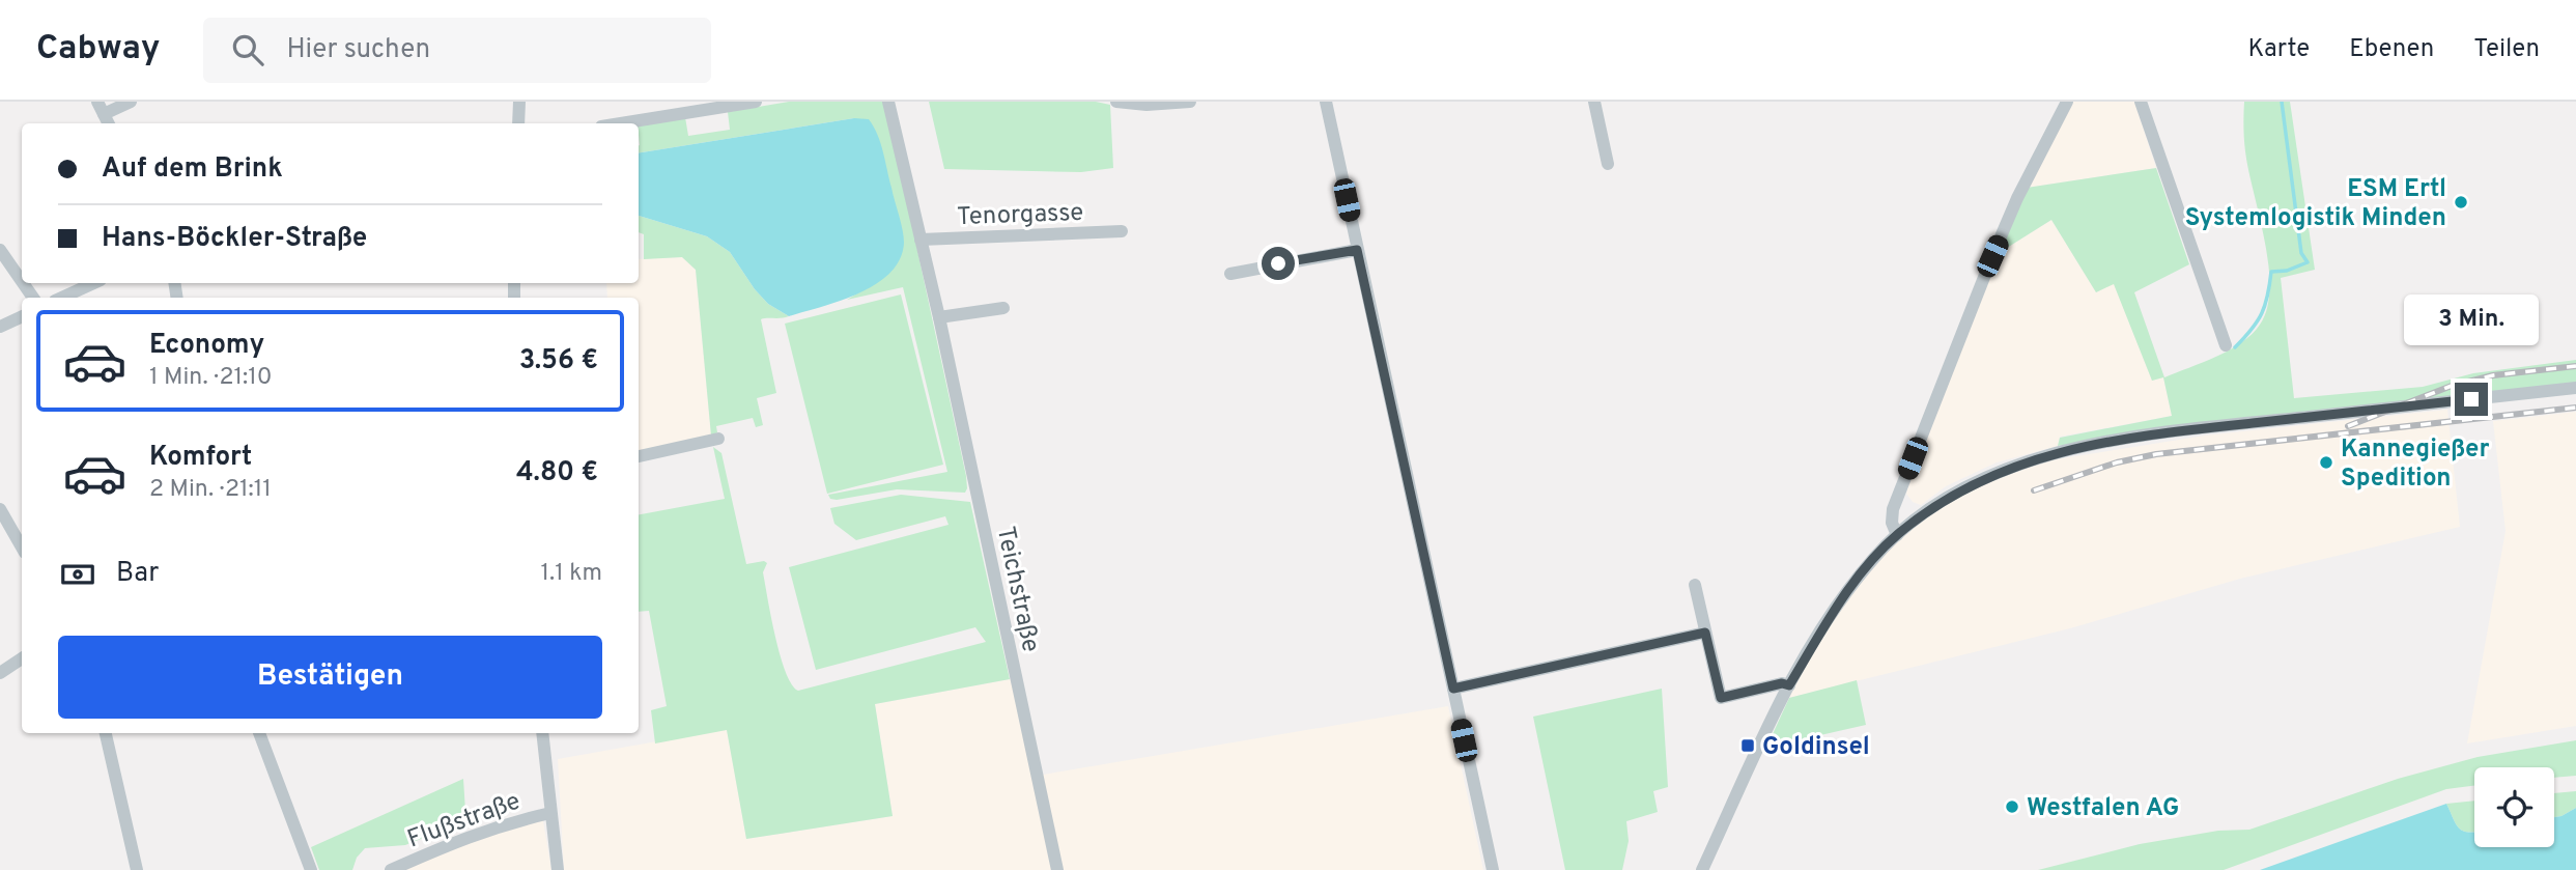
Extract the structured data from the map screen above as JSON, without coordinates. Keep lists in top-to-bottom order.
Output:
{
  "streets": {
    "street": ["Tenorgasse", "Teichstraße", "Flußstraße"]
  },
  "crossings": [
    ["Tenorgasse", "Teichstraße"]
  ],
  "places": {
    "other": ["ESM Ertl Systemlogistik Minden", "Kannegießer Spedition", "Westfalen AG"],
    "transit": ["Goldinsel"]
  },
  "page": {
    "header": "Cabway",
    "search": "Hier suchen",
    "nav": ["Karte", "Ebenen", "Teilen"],
    "banner": ["Auf dem Brink", "Hans-Böckler-Straße"],
    "bubble": "3 Min.",
    "list": [
      {
        "name": "Economy",
        "note": "1 Min. · 21:10",
        "value": "3.56 €"
      },
      {
        "name": "Komfort",
        "note": "2 Min. · 21:11",
        "value": "4.80 €"
      }
    ],
    "pay": ["Bar", "1.1 km"],
    "buttons": "Bestätigen"
  }
}
